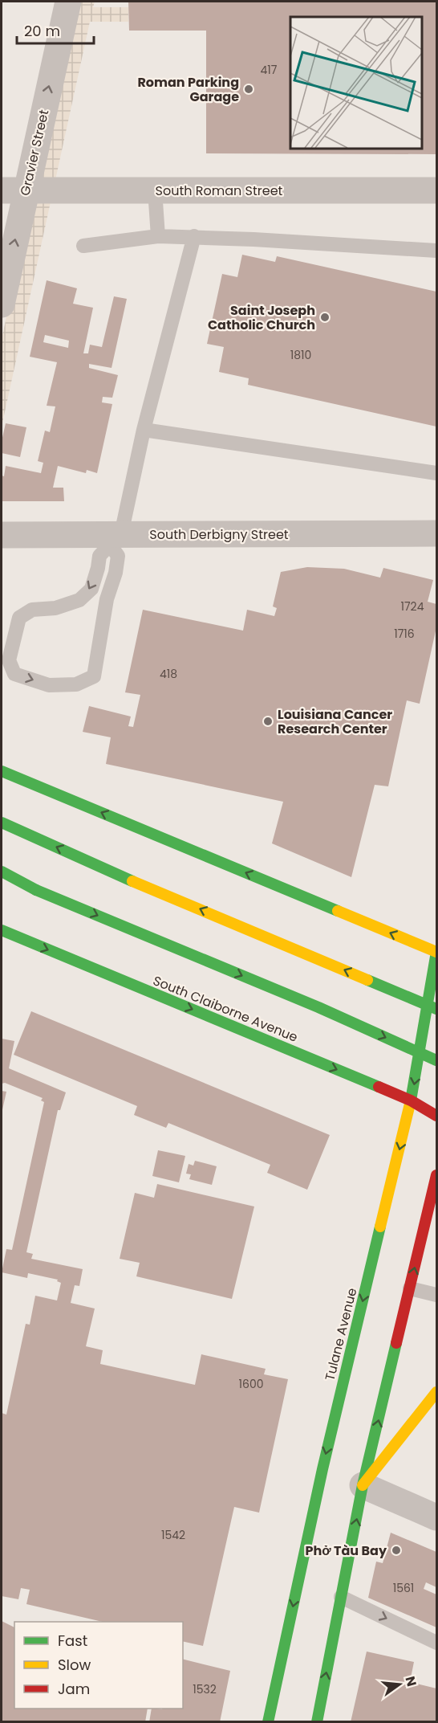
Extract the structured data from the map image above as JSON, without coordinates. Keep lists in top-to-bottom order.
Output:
{
  "streets": {
    "main road": ["South Claiborne Avenue", "Tulane Avenue"],
    "street": ["Gravier Street", "South Roman Street", "South Derbigny Street"]
  },
  "crossings": [
    ["Gravier Street", "South Roman Street"],
    ["South Claiborne Avenue", "Tulane Avenue"]
  ],
  "one_way": ["Gravier Street"],
  "places": [
    "Roman Parking Garage",
    "Saint Joseph Catholic Church",
    "Louisiana Cancer Research Center",
    "Phở Tàu Bay"
  ],
  "house_numbers": [
    "417",
    "1810",
    "1724",
    "1716",
    "418",
    "1600",
    "1542",
    "1561",
    "1532"
  ],
  "legend": ["Fast", "Slow", "Jam"],
  "scale_bar": "20 m",
  "north": "right"
}
